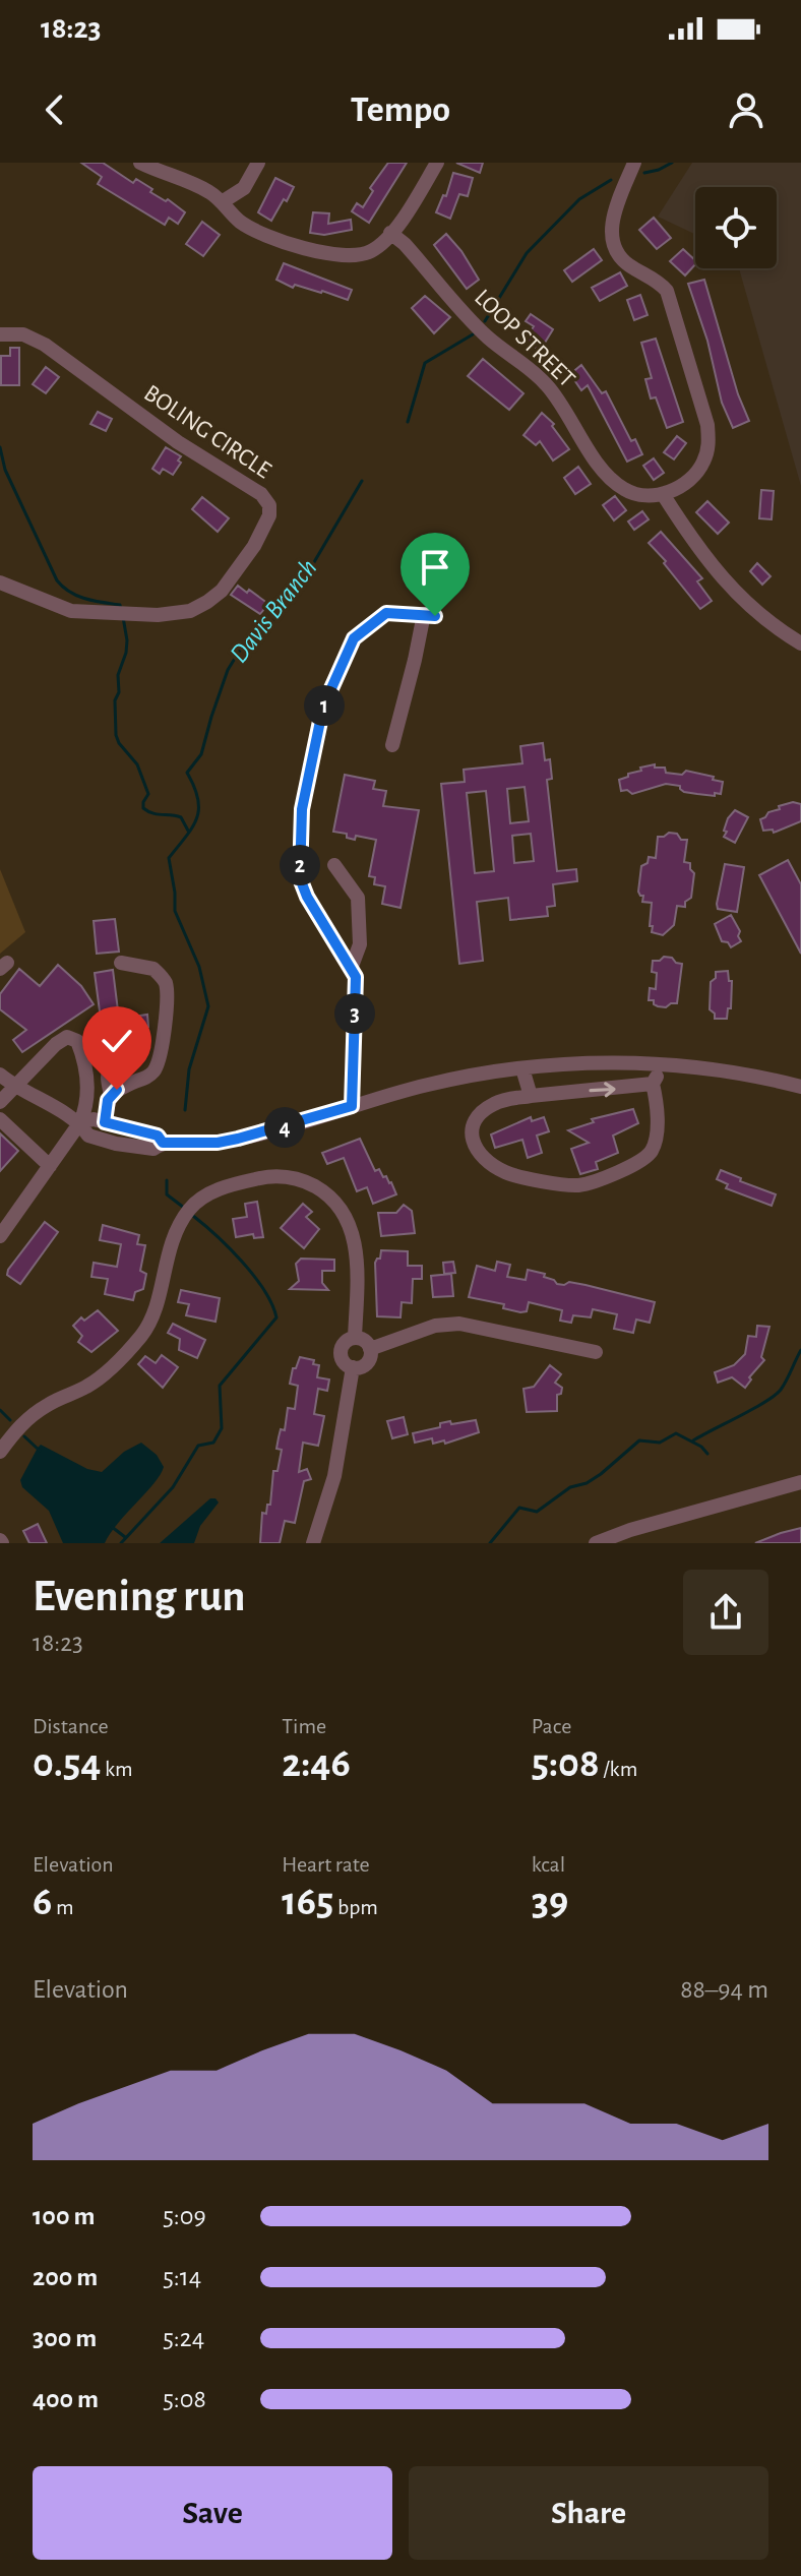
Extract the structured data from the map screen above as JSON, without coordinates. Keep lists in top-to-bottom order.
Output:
{
  "streets": {
    "street": ["LOOP STREET", "BOLING CIRCLE"]
  },
  "water": ["Davis Branch"],
  "page": {
    "status": "18:23",
    "header": "Tempo",
    "pins": [
      "1",
      "2",
      "3",
      "4"
    ],
    "heading": ["Evening run", "18:23"],
    "stats": [
      ["Distance", "0.54 km"],
      ["Time", "2:46"],
      ["Pace", "5:08 /km"],
      ["Elevation", "6 m"],
      ["Heart rate", "165 bpm"],
      ["kcal", "39"]
    ],
    "chart": ["Elevation", "88–94 m"],
    "list": [
      {
        "name": "100 m",
        "note": "5:09"
      },
      {
        "name": "200 m",
        "note": "5:14"
      },
      {
        "name": "300 m",
        "note": "5:24"
      },
      {
        "name": "400 m",
        "note": "5:08"
      }
    ],
    "buttons": ["Save", "Share"]
  }
}
